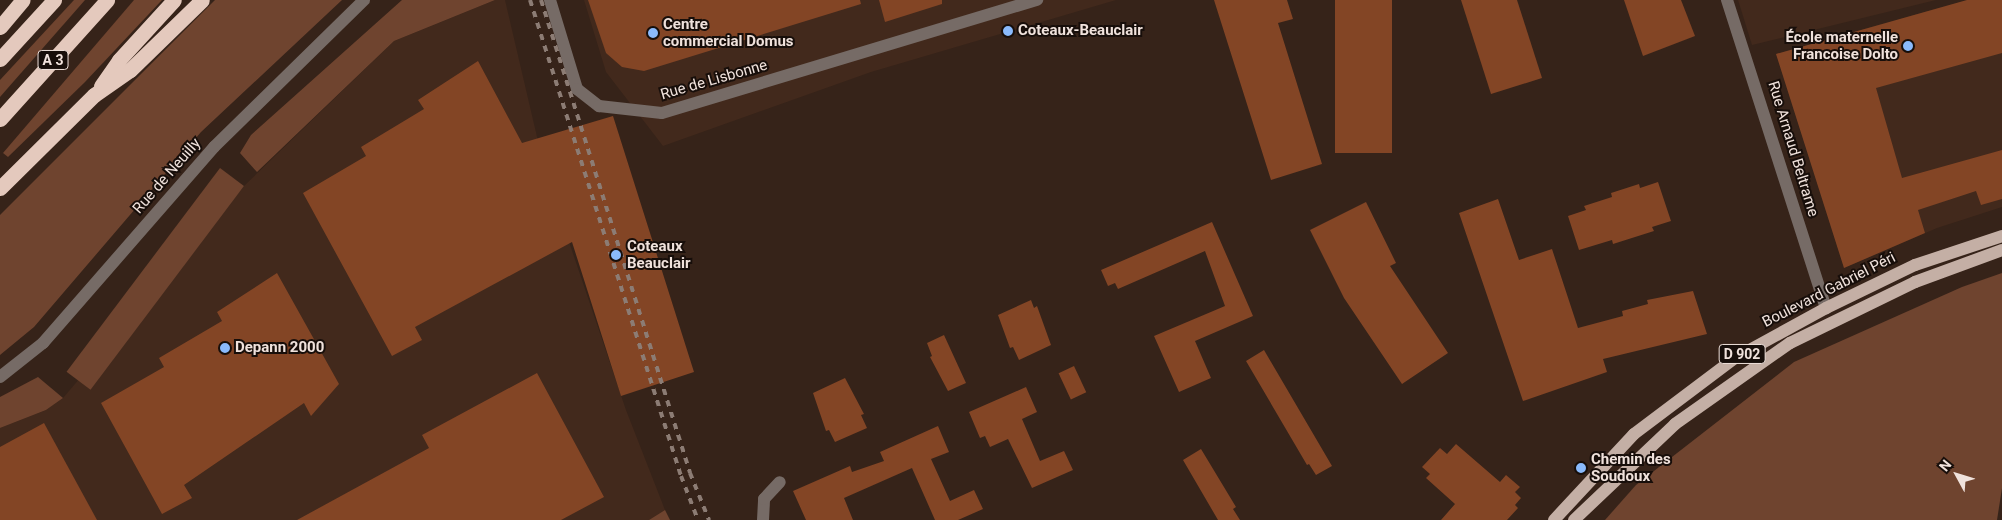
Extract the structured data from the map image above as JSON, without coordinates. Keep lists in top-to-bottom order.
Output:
{
  "streets": {
    "highway": ["A 3"],
    "main road": ["Boulevard Gabriel Péri", "D 902"],
    "street": ["Rue de Lisbonne", "Rue Arnaud Beltrame", "Rue de Neuilly"]
  },
  "crossings": [
    ["Rue Arnaud Beltrame", "Boulevard Gabriel Péri"]
  ],
  "places": [
    "Coteaux-Beauclair",
    "Centre commercial Domus",
    "École maternelle Francoise Dolto",
    "Coteaux Beauclair",
    "Depann 2000",
    "Chemin des Soudoux"
  ],
  "north": "top left"
}
